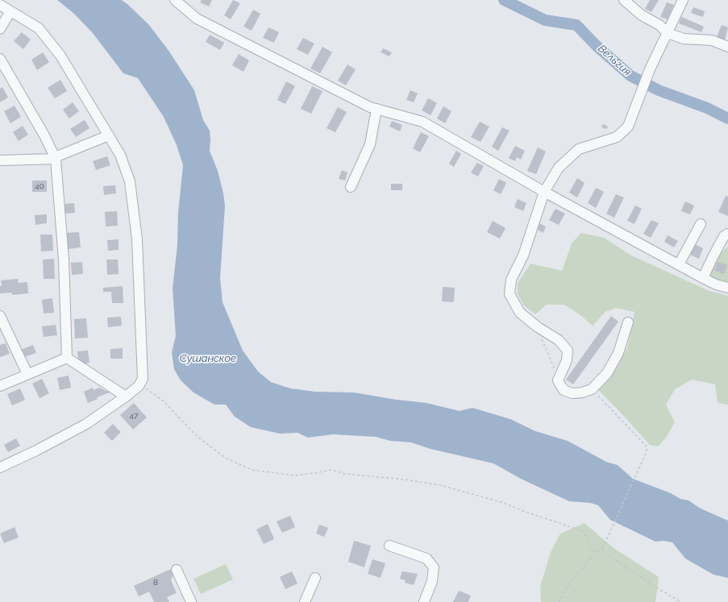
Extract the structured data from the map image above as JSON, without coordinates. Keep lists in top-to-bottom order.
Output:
{
  "water": ["Вельгия", "Сушанское"],
  "house_numbers": ["40", "47", "8"]
}
